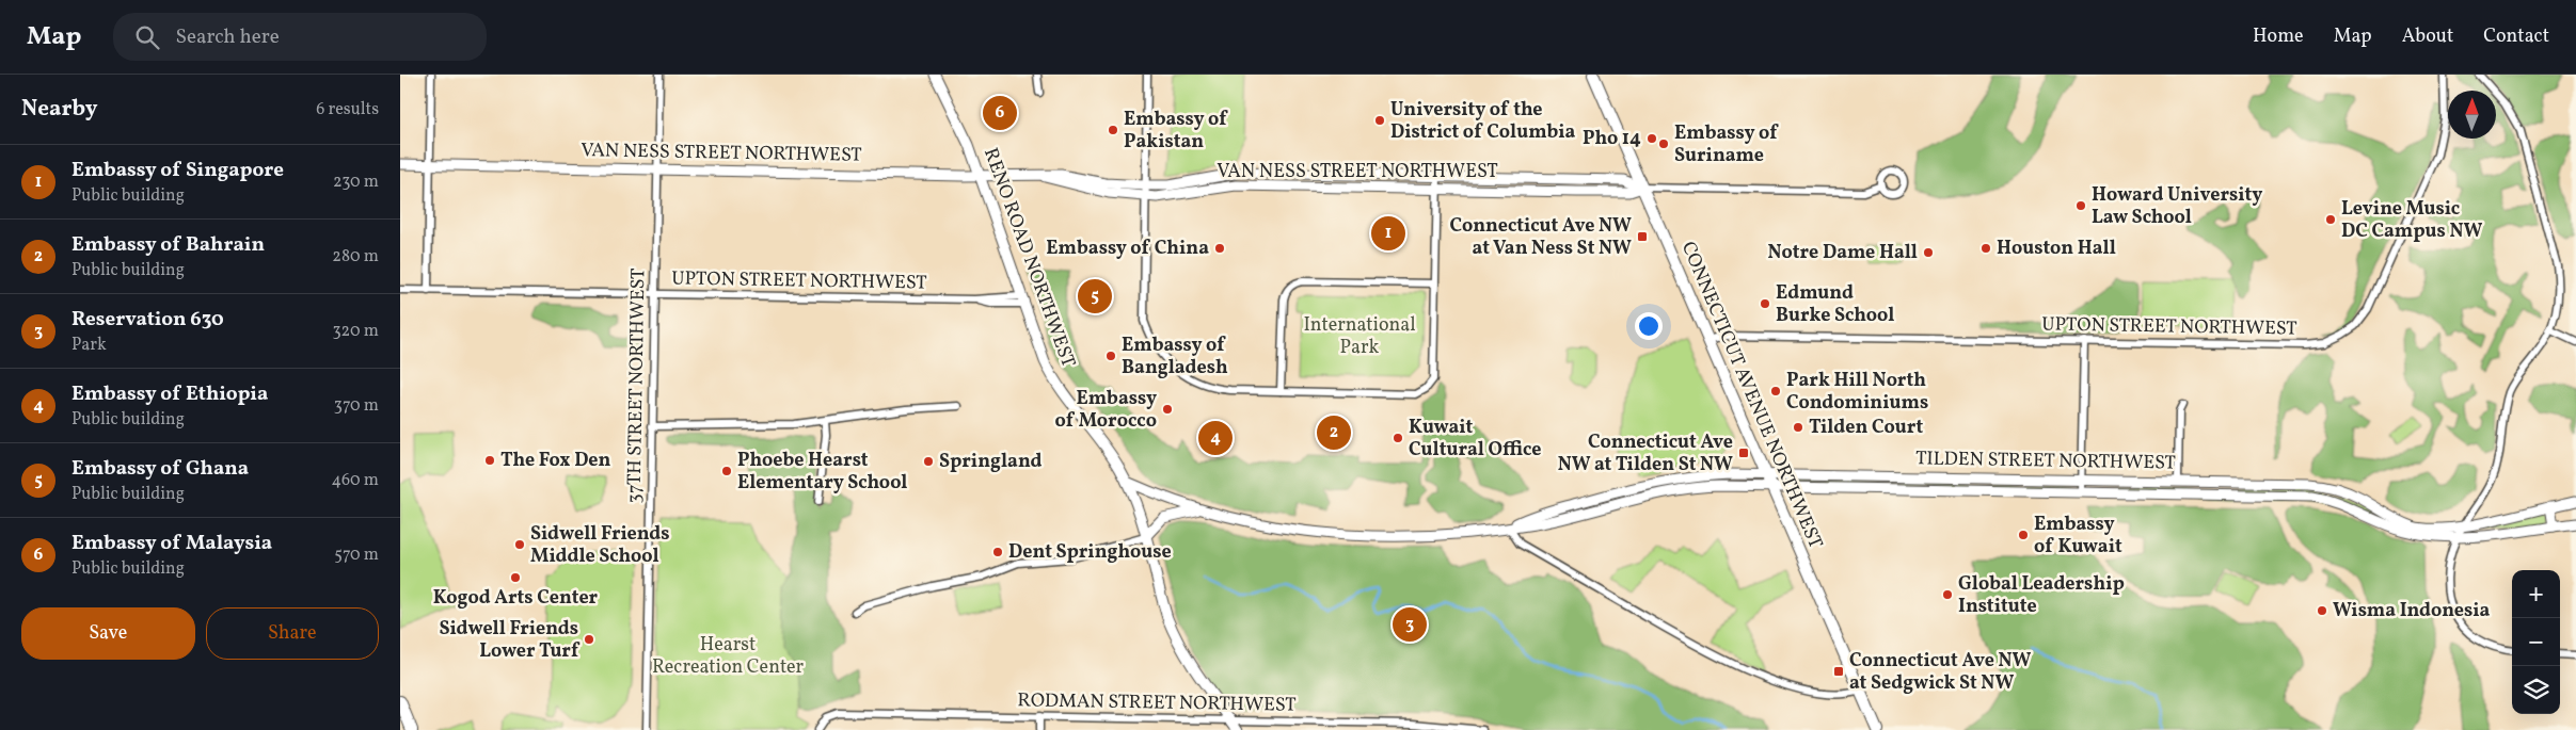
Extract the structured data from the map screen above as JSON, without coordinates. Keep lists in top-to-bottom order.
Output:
{
  "streets": {
    "main road": [
      "VAN NESS STREET NORTHWEST",
      "RENO ROAD NORTHWEST",
      "CONNECTICUT AVENUE NORTHWEST",
      "TILDEN STREET NORTHWEST"
    ],
    "street": ["UPTON STREET NORTHWEST", "37TH STREET NORTHWEST", "RODMAN STREET NORTHWEST"]
  },
  "crossings": [
    ["VAN NESS STREET NORTHWEST", "RENO ROAD NORTHWEST"],
    ["VAN NESS STREET NORTHWEST", "37TH STREET NORTHWEST"],
    ["VAN NESS STREET NORTHWEST", "CONNECTICUT AVENUE NORTHWEST"],
    ["RENO ROAD NORTHWEST", "UPTON STREET NORTHWEST"],
    ["RENO ROAD NORTHWEST", "TILDEN STREET NORTHWEST"],
    ["RENO ROAD NORTHWEST", "RODMAN STREET NORTHWEST"],
    ["UPTON STREET NORTHWEST", "37TH STREET NORTHWEST"],
    ["UPTON STREET NORTHWEST", "CONNECTICUT AVENUE NORTHWEST"],
    ["CONNECTICUT AVENUE NORTHWEST", "TILDEN STREET NORTHWEST"]
  ],
  "parks": ["International Park", "Hearst Recreation Center"],
  "places": {
    "other": [
      "University of the District of Columbia",
      "Embassy of Pakistan",
      "Pho 14",
      "Embassy of Suriname",
      "Howard University Law School",
      "Levine Music DC Campus NW",
      "Embassy of China",
      "Houston Hall",
      "Notre Dame Hall",
      "Edmund Burke School",
      "Embassy of Bangladesh",
      "Park Hill North Condominiums",
      "Embassy of Morocco",
      "Tilden Court",
      "Kuwait Cultural Office",
      "The Fox Den",
      "Springland",
      "Phoebe Hearst Elementary School",
      "Embassy of Kuwait",
      "Sidwell Friends Middle School",
      "Dent Springhouse",
      "Kogod Arts Center",
      "Global Leadership Institute",
      "Wisma Indonesia",
      "Sidwell Friends Lower Turf"
    ],
    "transit": ["Connecticut Ave NW at Van Ness St NW", "Connecticut Ave NW at Tilden St NW", "Connecticut Ave NW at Sedgwick St NW"]
  },
  "north": "top",
  "page": {
    "header": "Map",
    "search": "Search here",
    "nav": [
      "Home",
      "Map",
      "About",
      "Contact"
    ],
    "heading": ["Nearby", "6 results"],
    "pins": [
      "6",
      "1",
      "5",
      "2",
      "4",
      "3"
    ],
    "list": [
      {
        "mark": "1",
        "name": "Embassy of Singapore",
        "note": "Public building",
        "value": "230 m"
      },
      {
        "mark": "2",
        "name": "Embassy of Bahrain",
        "note": "Public building",
        "value": "280 m"
      },
      {
        "mark": "3",
        "name": "Reservation 630",
        "note": "Park",
        "value": "320 m"
      },
      {
        "mark": "4",
        "name": "Embassy of Ethiopia",
        "note": "Public building",
        "value": "370 m"
      },
      {
        "mark": "5",
        "name": "Embassy of Ghana",
        "note": "Public building",
        "value": "460 m"
      },
      {
        "mark": "6",
        "name": "Embassy of Malaysia",
        "note": "Public building",
        "value": "570 m"
      }
    ],
    "map_buttons": ["+", "−"],
    "buttons": ["Save", "Share"]
  }
}
